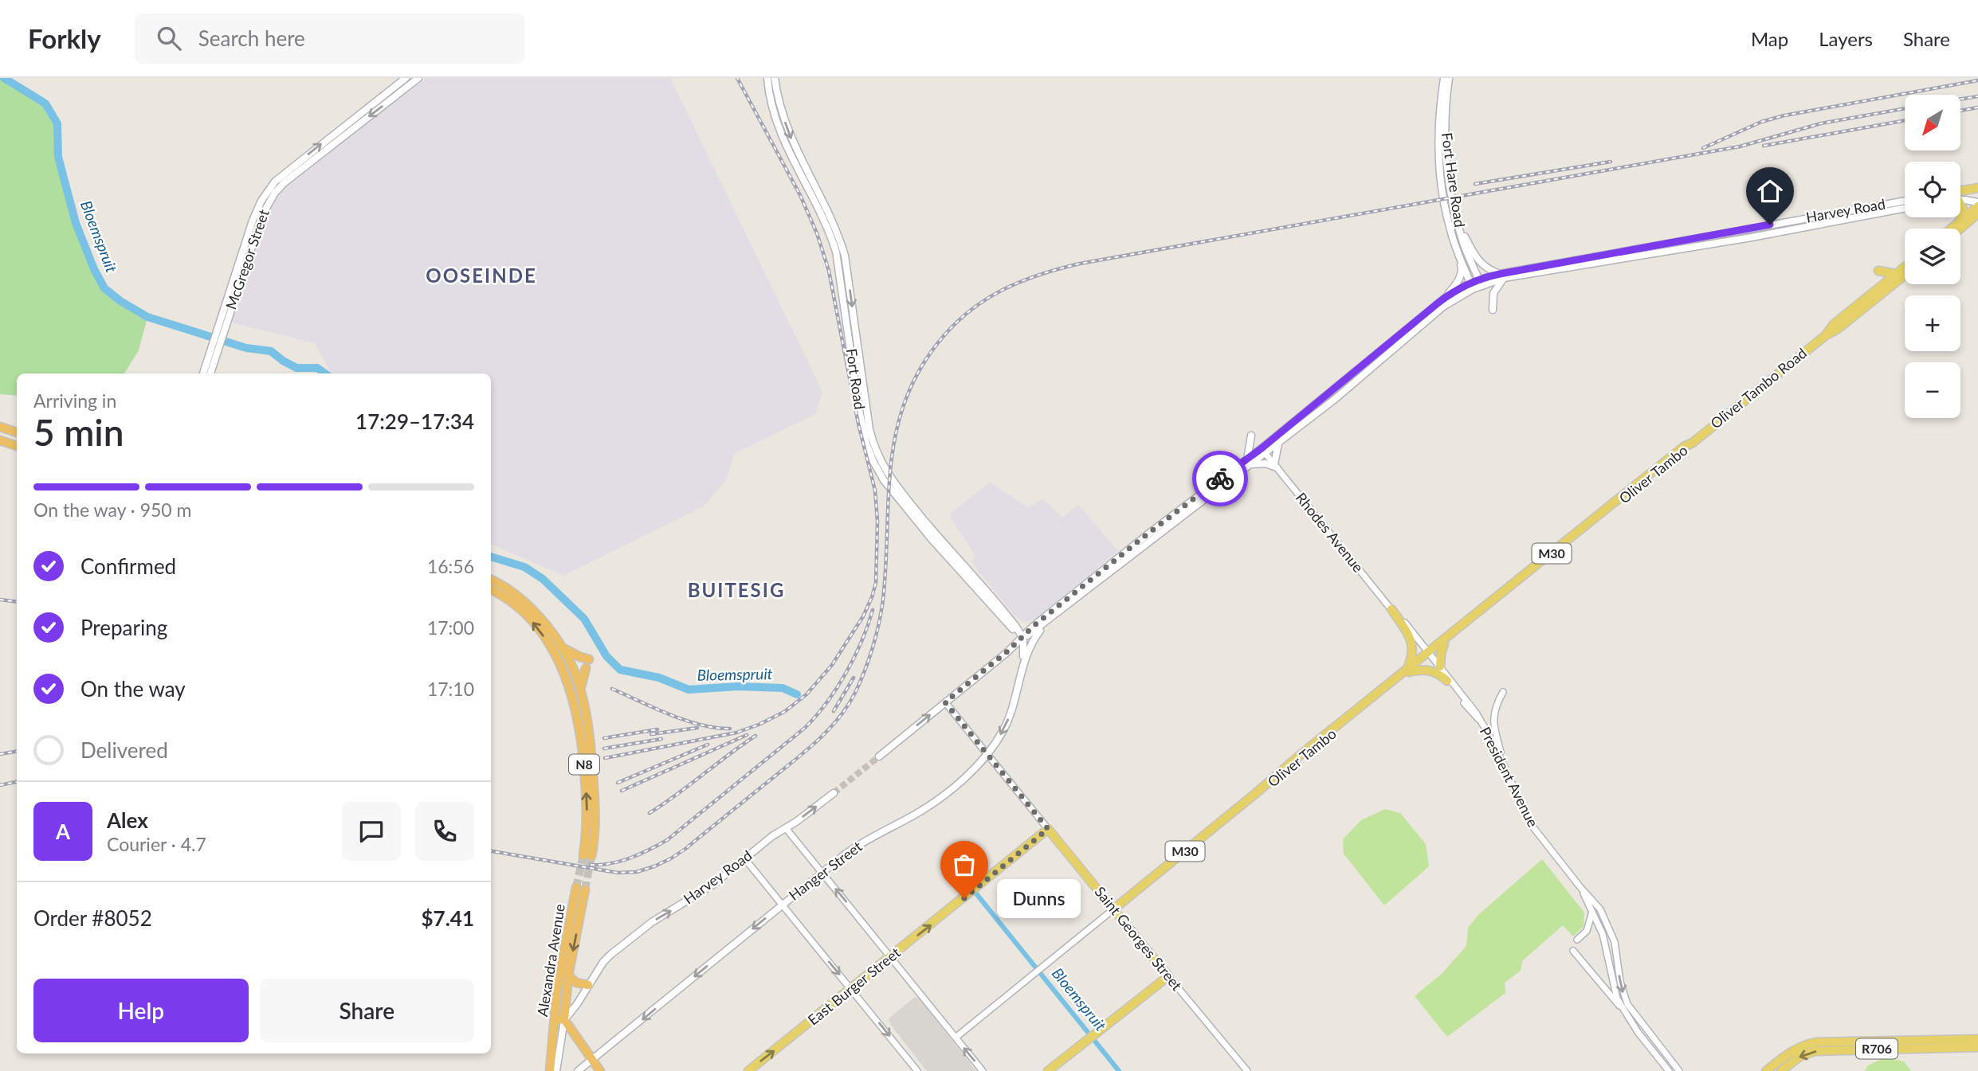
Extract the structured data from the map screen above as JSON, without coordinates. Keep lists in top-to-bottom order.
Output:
{
  "streets": {
    "highway": ["N8", "Alexandra Avenue"],
    "main road": [
      "Fort Hare Road",
      "Harvey Road",
      "McGregor Street",
      "Fort Road",
      "Oliver Tambo Road",
      "Oliver Tambo",
      "M30",
      "Hanger Street",
      "Saint Georges Street",
      "East Burger Street",
      "R706"
    ],
    "street": ["Rhodes Avenue", "President Avenue"]
  },
  "crossings": [
    ["Fort Hare Road", "Harvey Road"],
    ["Harvey Road", "Fort Road"],
    ["Harvey Road", "Rhodes Avenue"],
    ["Harvey Road", "Hanger Street"],
    ["Harvey Road", "Saint Georges Street"],
    ["Harvey Road", "Alexandra Avenue"],
    ["Oliver Tambo Road", "Oliver Tambo"],
    ["Oliver Tambo", "Rhodes Avenue"],
    ["Oliver Tambo", "President Avenue"],
    ["Oliver Tambo", "Saint Georges Street"],
    ["Rhodes Avenue", "President Avenue"],
    ["Hanger Street", "Saint Georges Street"],
    ["Saint Georges Street", "East Burger Street"]
  ],
  "one_way": ["Hanger Street", "East Burger Street"],
  "districts": ["OOSEINDE", "BUITESIG"],
  "water": ["Bloemspruit"],
  "places": ["Dunns"],
  "north": "bottom left",
  "page": {
    "header": "Forkly",
    "search": "Search here",
    "nav": ["Map", "Layers", "Share"],
    "map_buttons": ["+", "−"],
    "heading": ["5 min", "Arriving in", "17:29–17:34"],
    "panel": [
      "Alex",
      "Courier · 4.7",
      "Order #8052",
      "$7.41"
    ],
    "bar": "On the way · 950 m",
    "list": [
      ["Confirmed", "16:56"],
      ["Preparing", "17:00"],
      ["On the way", "17:10"],
      "Delivered"
    ],
    "round": "A",
    "bubble": "Dunns",
    "buttons": ["Help", "Share"]
  }
}
